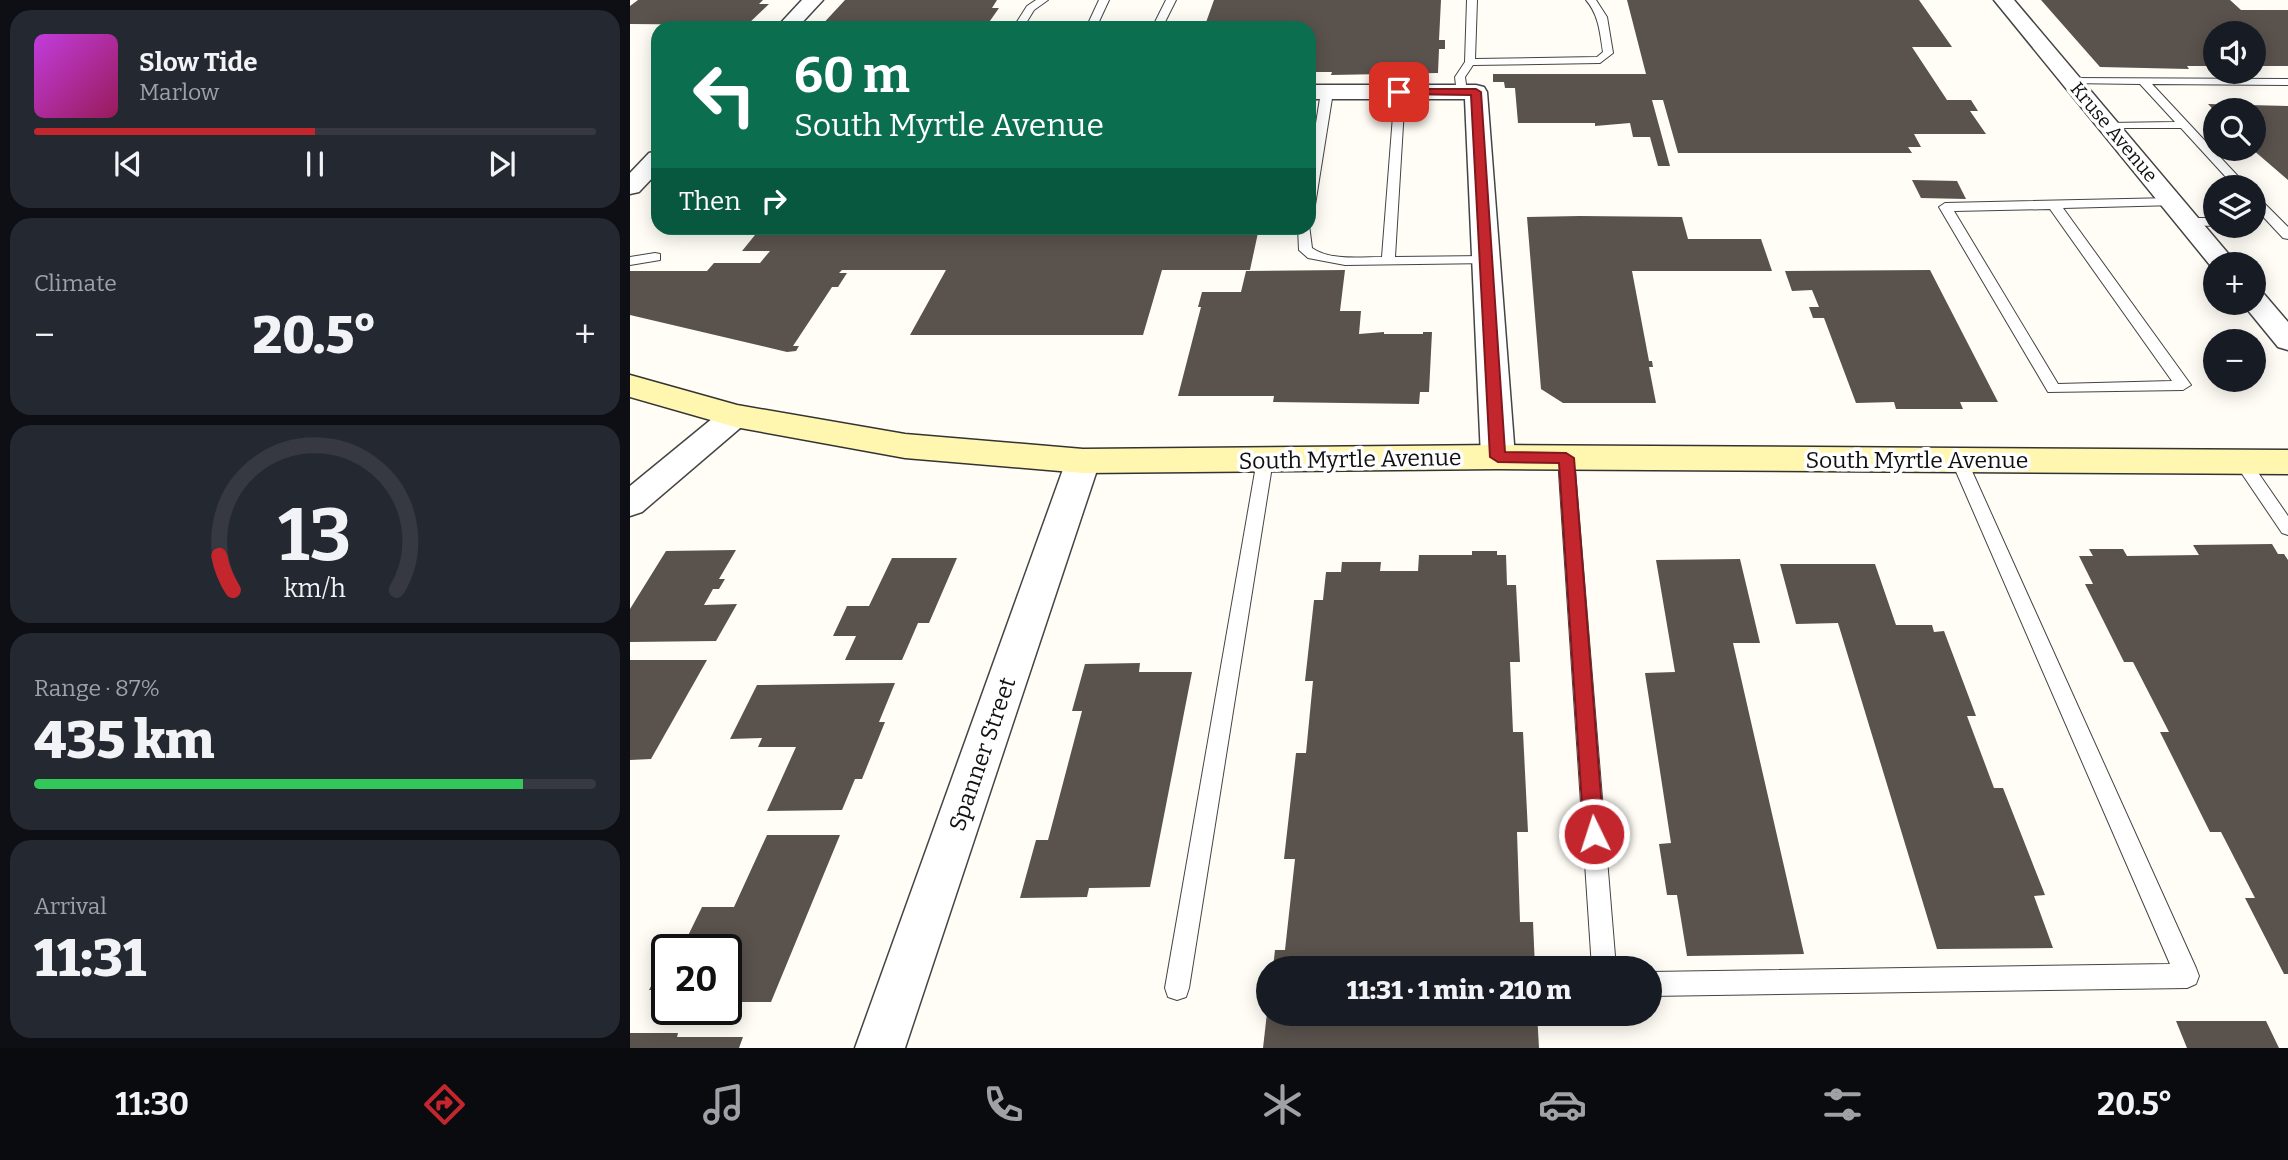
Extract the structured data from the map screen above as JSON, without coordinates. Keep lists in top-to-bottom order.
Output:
{
  "streets": {
    "main road": ["South Myrtle Avenue"],
    "street": ["Kruse Avenue", "Spanner Street"]
  },
  "crossings": [
    ["South Myrtle Avenue", "Spanner Street"]
  ],
  "page": {
    "map_buttons": ["+", "−"],
    "turn": ["60 m", "South Myrtle Avenue"],
    "song": ["Slow Tide", "Marlow"],
    "then": "Then",
    "tile": [
      "Climate",
      ["Range · 87%", "435 km"],
      ["Arrival", "11:31"]
    ],
    "heat": ["−", "20.5°", "+"],
    "limit": "20",
    "trip": "11:31 · 1 min · 210 m",
    "tabs": ["11:30", "20.5°"],
    "gauge": ["13", "km/h"]
  }
}
